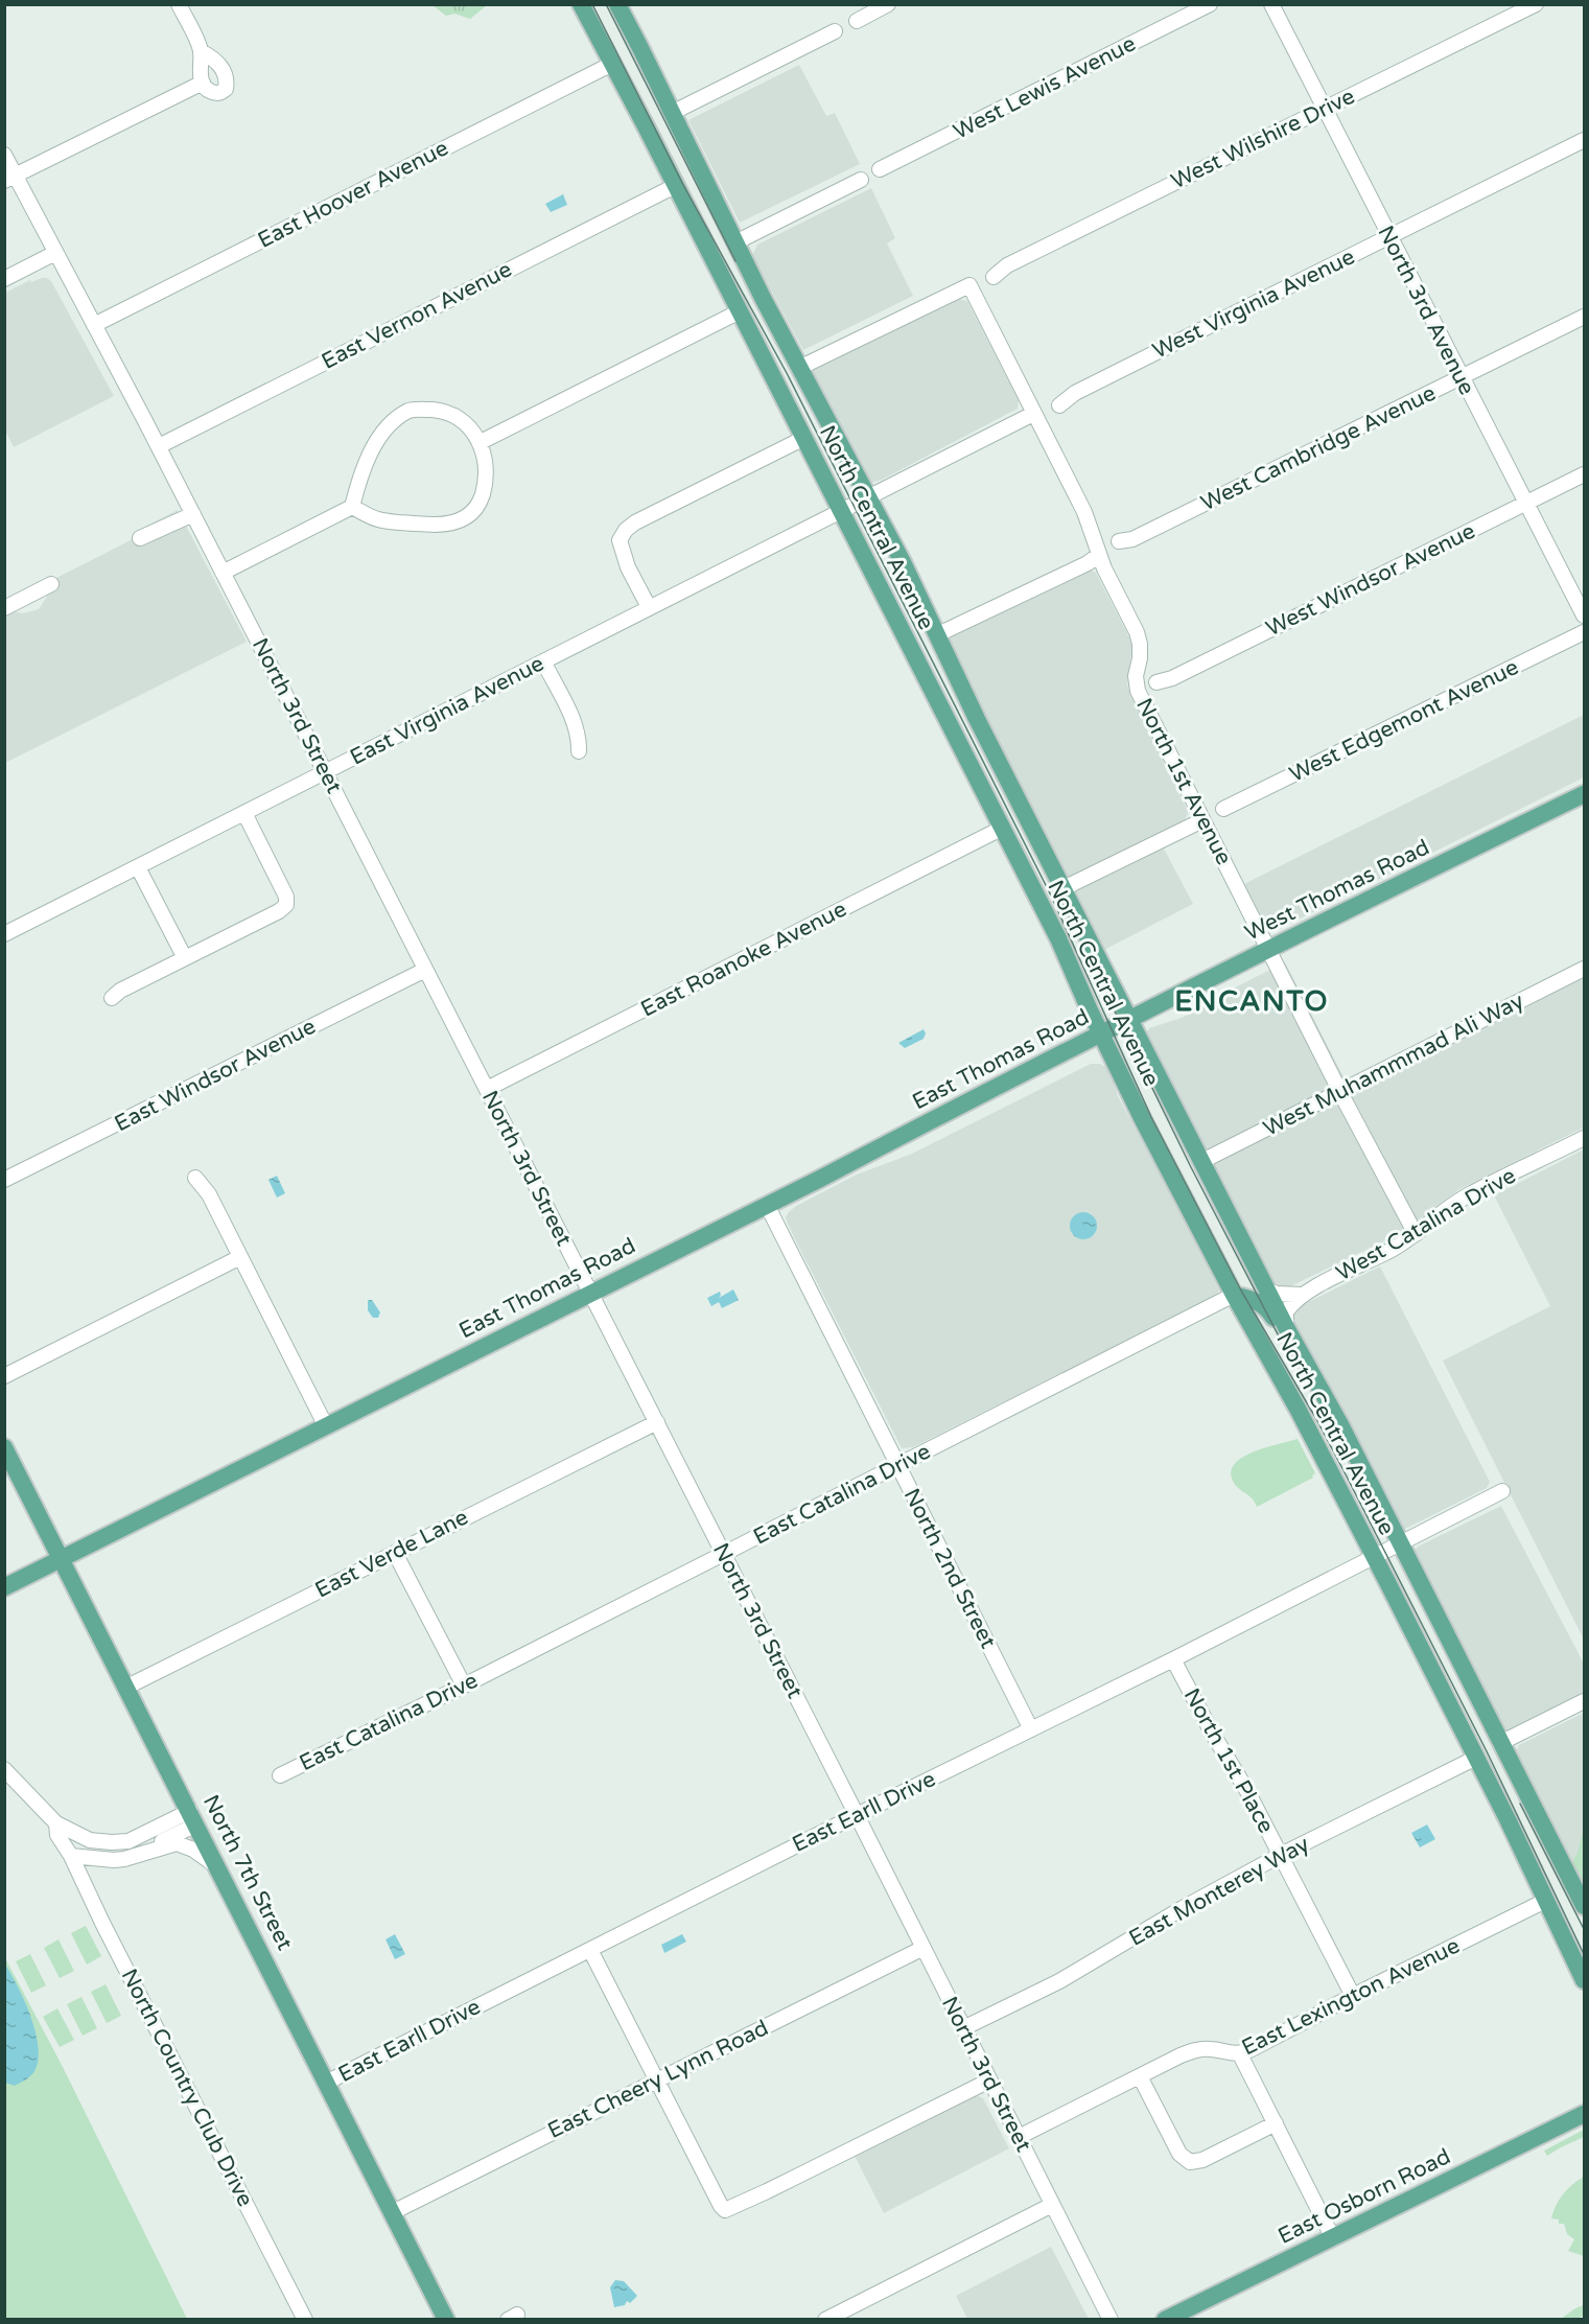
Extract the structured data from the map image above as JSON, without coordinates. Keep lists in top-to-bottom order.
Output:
{
  "streets": {
    "main road": [
      "North Central Avenue",
      "West Thomas Road",
      "East Thomas Road",
      "North 7th Street",
      "East Osborn Road"
    ],
    "street": [
      "West Lewis Avenue",
      "West Wilshire Drive",
      "East Hoover Avenue",
      "West Virginia Avenue",
      "North 3rd Avenue",
      "East Vernon Avenue",
      "West Cambridge Avenue",
      "West Windsor Avenue",
      "East Virginia Avenue",
      "North 3rd Street",
      "West Edgemont Avenue",
      "North 1st Avenue",
      "East Roanoke Avenue",
      "West Muhammmad Ali Way",
      "East Windsor Avenue",
      "West Catalina Drive",
      "East Catalina Drive",
      "East Verde Lane",
      "North 2nd Street",
      "North 1st Place",
      "East Earll Drive",
      "East Monterey Way",
      "East Lexington Avenue",
      "East Cheery Lynn Road",
      "North Country Club Drive"
    ]
  },
  "crossings": [
    ["West Wilshire Drive", "North 3rd Avenue"],
    ["East Hoover Avenue", "North Central Avenue"],
    ["East Hoover Avenue", "North 3rd Street"],
    ["West Virginia Avenue", "North 3rd Avenue"],
    ["North 3rd Avenue", "West Cambridge Avenue"],
    ["North 3rd Avenue", "West Windsor Avenue"],
    ["East Vernon Avenue", "North Central Avenue"],
    ["East Vernon Avenue", "North 3rd Street"],
    ["North Central Avenue", "East Virginia Avenue"],
    ["North Central Avenue", "North 1st Avenue"],
    ["North Central Avenue", "West Thomas Road"],
    ["North Central Avenue", "East Roanoke Avenue"],
    ["North Central Avenue", "East Thomas Road"],
    ["North Central Avenue", "West Muhammmad Ali Way"],
    ["North Central Avenue", "East Catalina Drive"],
    ["North Central Avenue", "East Earll Drive"],
    ["North Central Avenue", "East Monterey Way"],
    ["North Central Avenue", "East Lexington Avenue"],
    ["East Virginia Avenue", "North 3rd Street"],
    ["North 3rd Street", "East Roanoke Avenue"],
    ["North 3rd Street", "East Thomas Road"],
    ["North 3rd Street", "East Windsor Avenue"],
    ["North 3rd Street", "East Catalina Drive"],
    ["North 3rd Street", "East Verde Lane"],
    ["North 3rd Street", "East Earll Drive"],
    ["North 3rd Street", "East Monterey Way"],
    ["North 3rd Street", "East Lexington Avenue"],
    ["North 3rd Street", "East Cheery Lynn Road"],
    ["North 1st Avenue", "West Thomas Road"],
    ["North 1st Avenue", "West Muhammmad Ali Way"],
    ["North 1st Avenue", "West Catalina Drive"],
    ["West Thomas Road", "East Thomas Road"],
    ["East Thomas Road", "North 2nd Street"],
    ["East Thomas Road", "North 7th Street"],
    ["East Catalina Drive", "North 2nd Street"],
    ["East Verde Lane", "North 7th Street"],
    ["North 2nd Street", "East Earll Drive"],
    ["North 1st Place", "East Earll Drive"],
    ["North 1st Place", "East Monterey Way"],
    ["North 1st Place", "East Lexington Avenue"],
    ["East Earll Drive", "North 7th Street"],
    ["North 7th Street", "East Cheery Lynn Road"],
    ["North 7th Street", "North Country Club Drive"]
  ],
  "districts": ["ENCANTO"]
}
